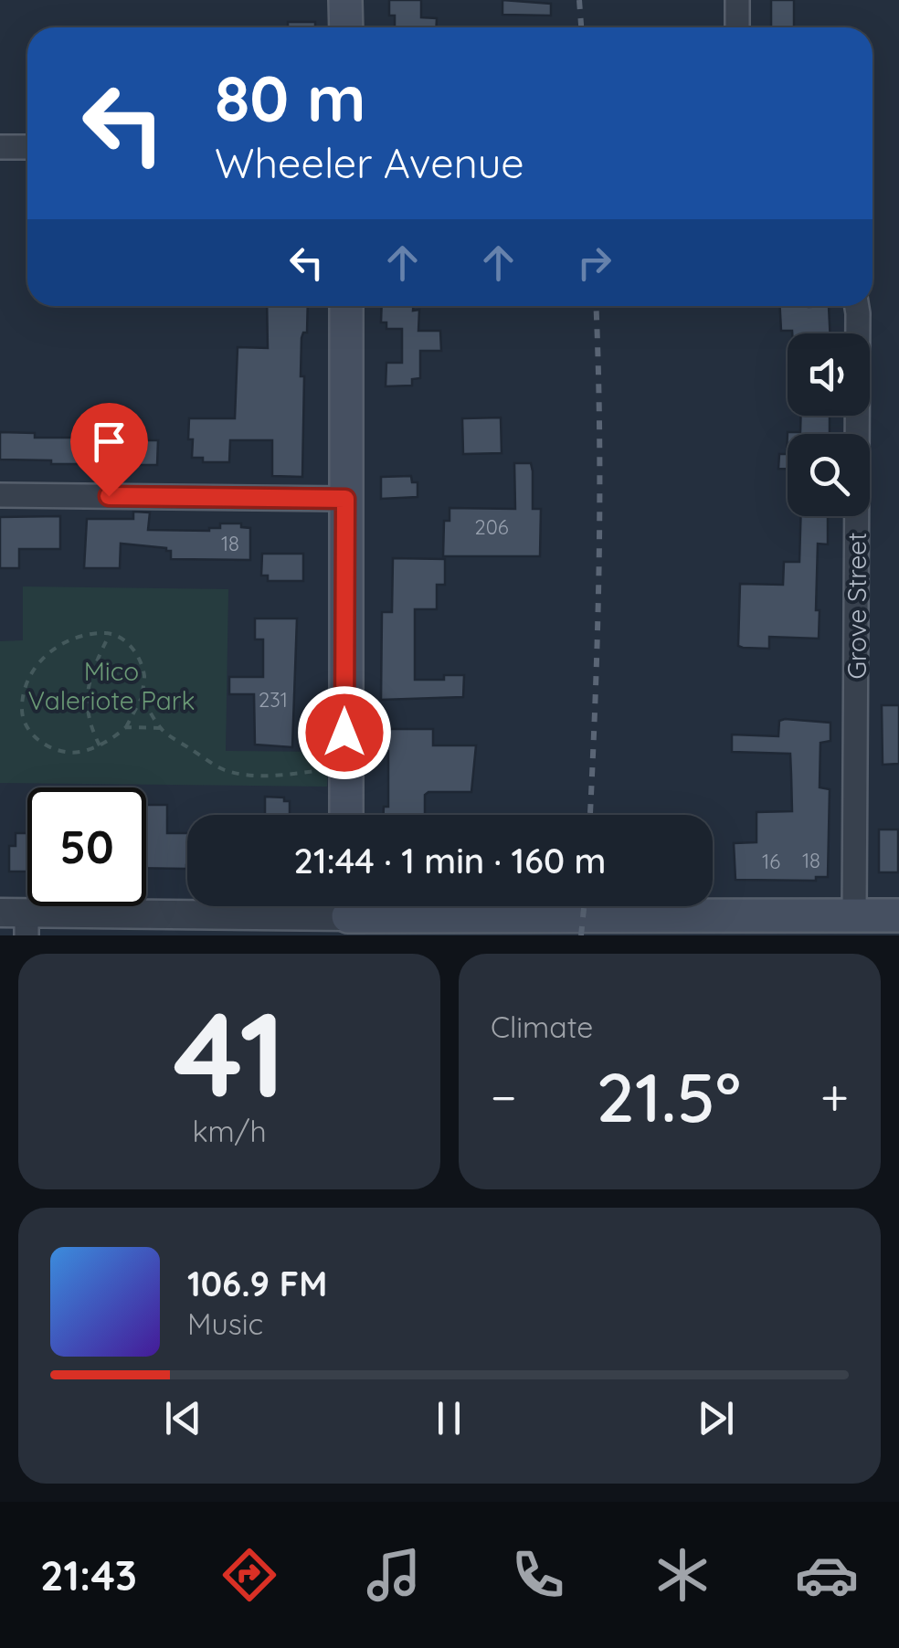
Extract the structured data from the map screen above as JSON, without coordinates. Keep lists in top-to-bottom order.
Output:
{
  "streets": {
    "street": ["Grove Street"]
  },
  "parks": ["Mico Valeriote Park"],
  "house_numbers": [
    "206",
    "18",
    "231",
    "18",
    "16"
  ],
  "page": {
    "turn": ["80 m", "Wheeler Avenue"],
    "limit": "50",
    "trip": "21:44 · 1 min · 160 m",
    "tile": [
      ["41", "km/h"],
      "Climate"
    ],
    "heat": ["−", "21.5°", "+"],
    "song": ["106.9 FM", "Music"],
    "tabs": "21:43"
  }
}
